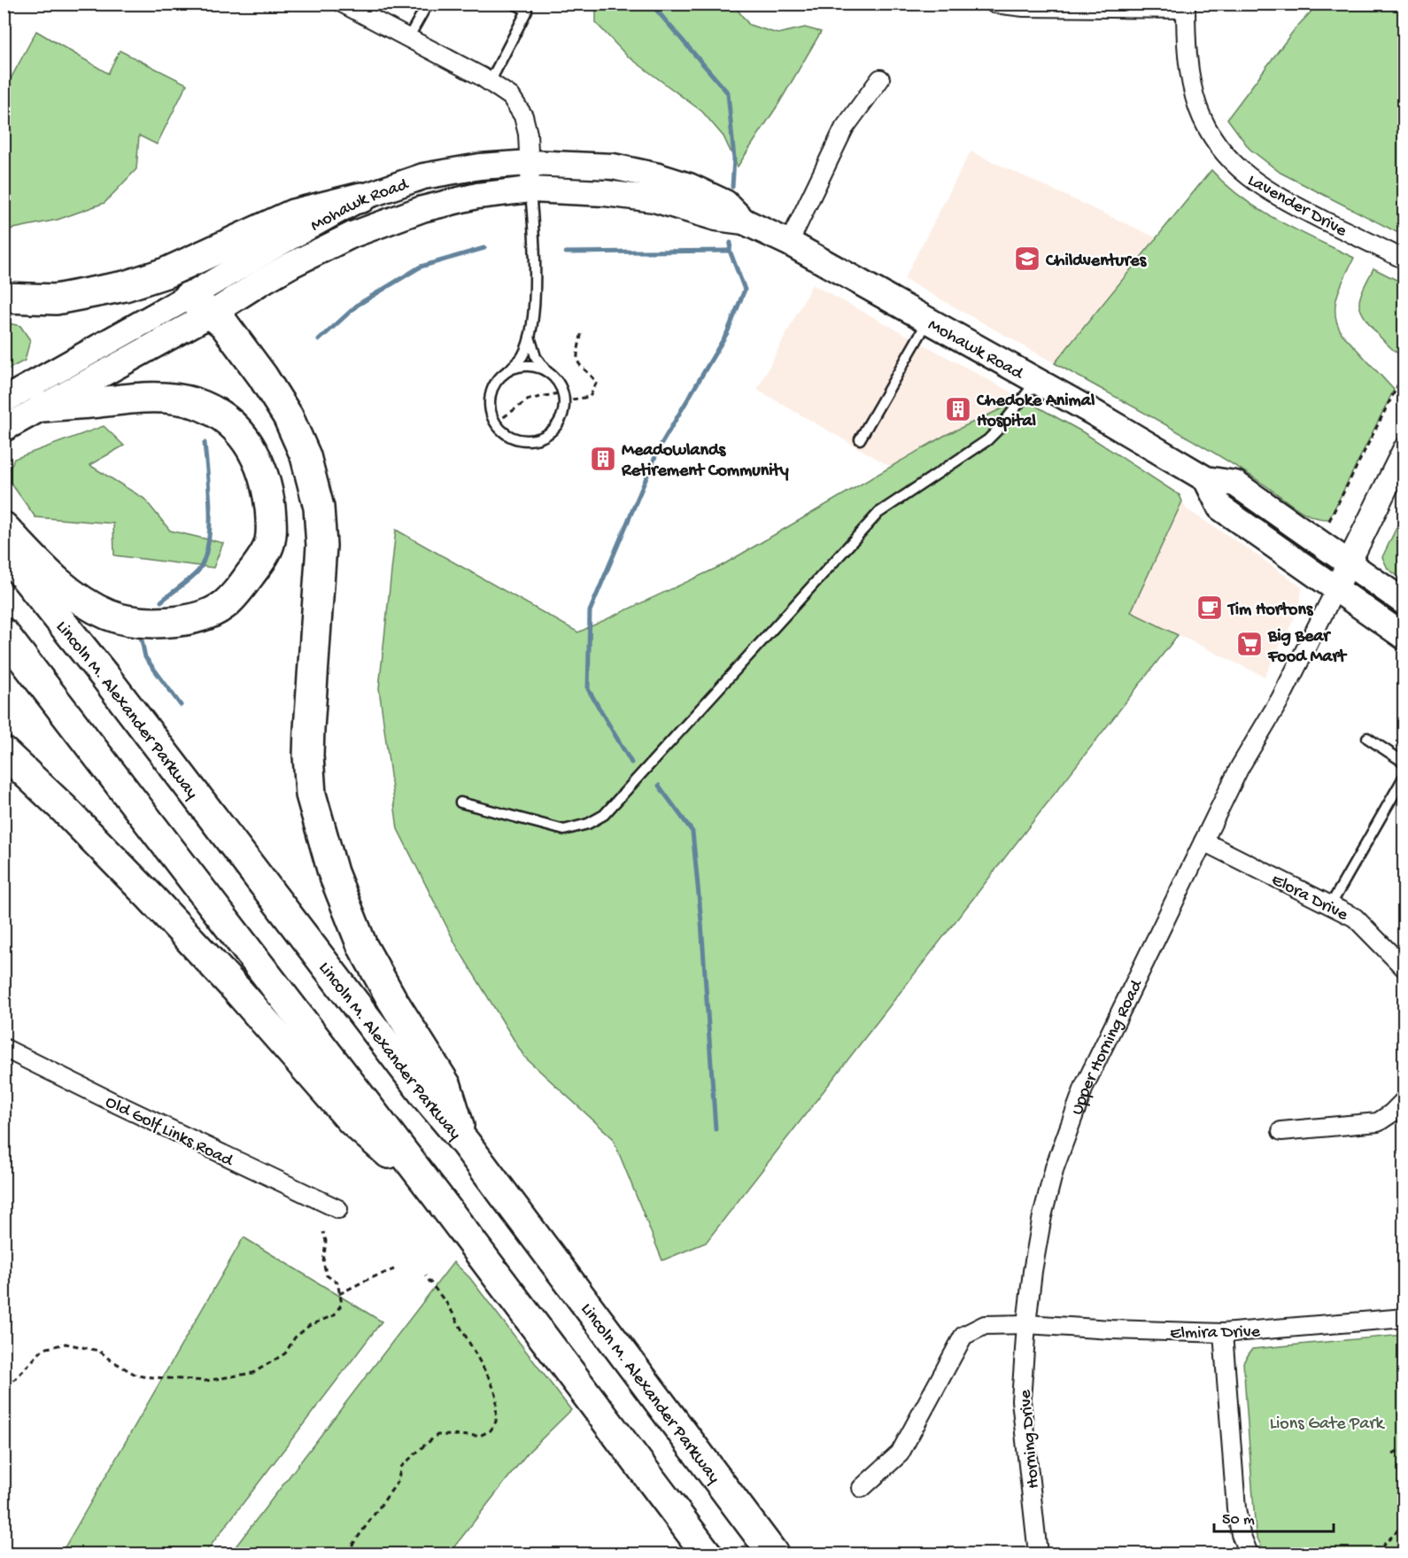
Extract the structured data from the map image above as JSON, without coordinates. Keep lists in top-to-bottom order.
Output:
{
  "streets": {
    "highway": ["Lincoln M. Alexander Parkway"],
    "main road": ["Mohawk Road"],
    "street": [
      "Lavender Drive",
      "Elora Drive",
      "Upper Horning Road",
      "Old Golf Links Road",
      "Elmira Drive",
      "Horning Drive"
    ]
  },
  "crossings": [
    ["Mohawk Road", "Upper Horning Road"],
    ["Elora Drive", "Upper Horning Road"],
    ["Upper Horning Road", "Elmira Drive"],
    ["Upper Horning Road", "Horning Drive"],
    ["Elmira Drive", "Horning Drive"]
  ],
  "parks": ["Lions Gate Park"],
  "places": {
    "school or university": ["Childventures"],
    "building": ["Chedoke Animal Hospital", "Meadowlands Retirement Community"],
    "cafe": ["Tim Hortons"],
    "supermarket": ["Big Bear Food Mart"]
  },
  "scale_bar": "50 m"
}
